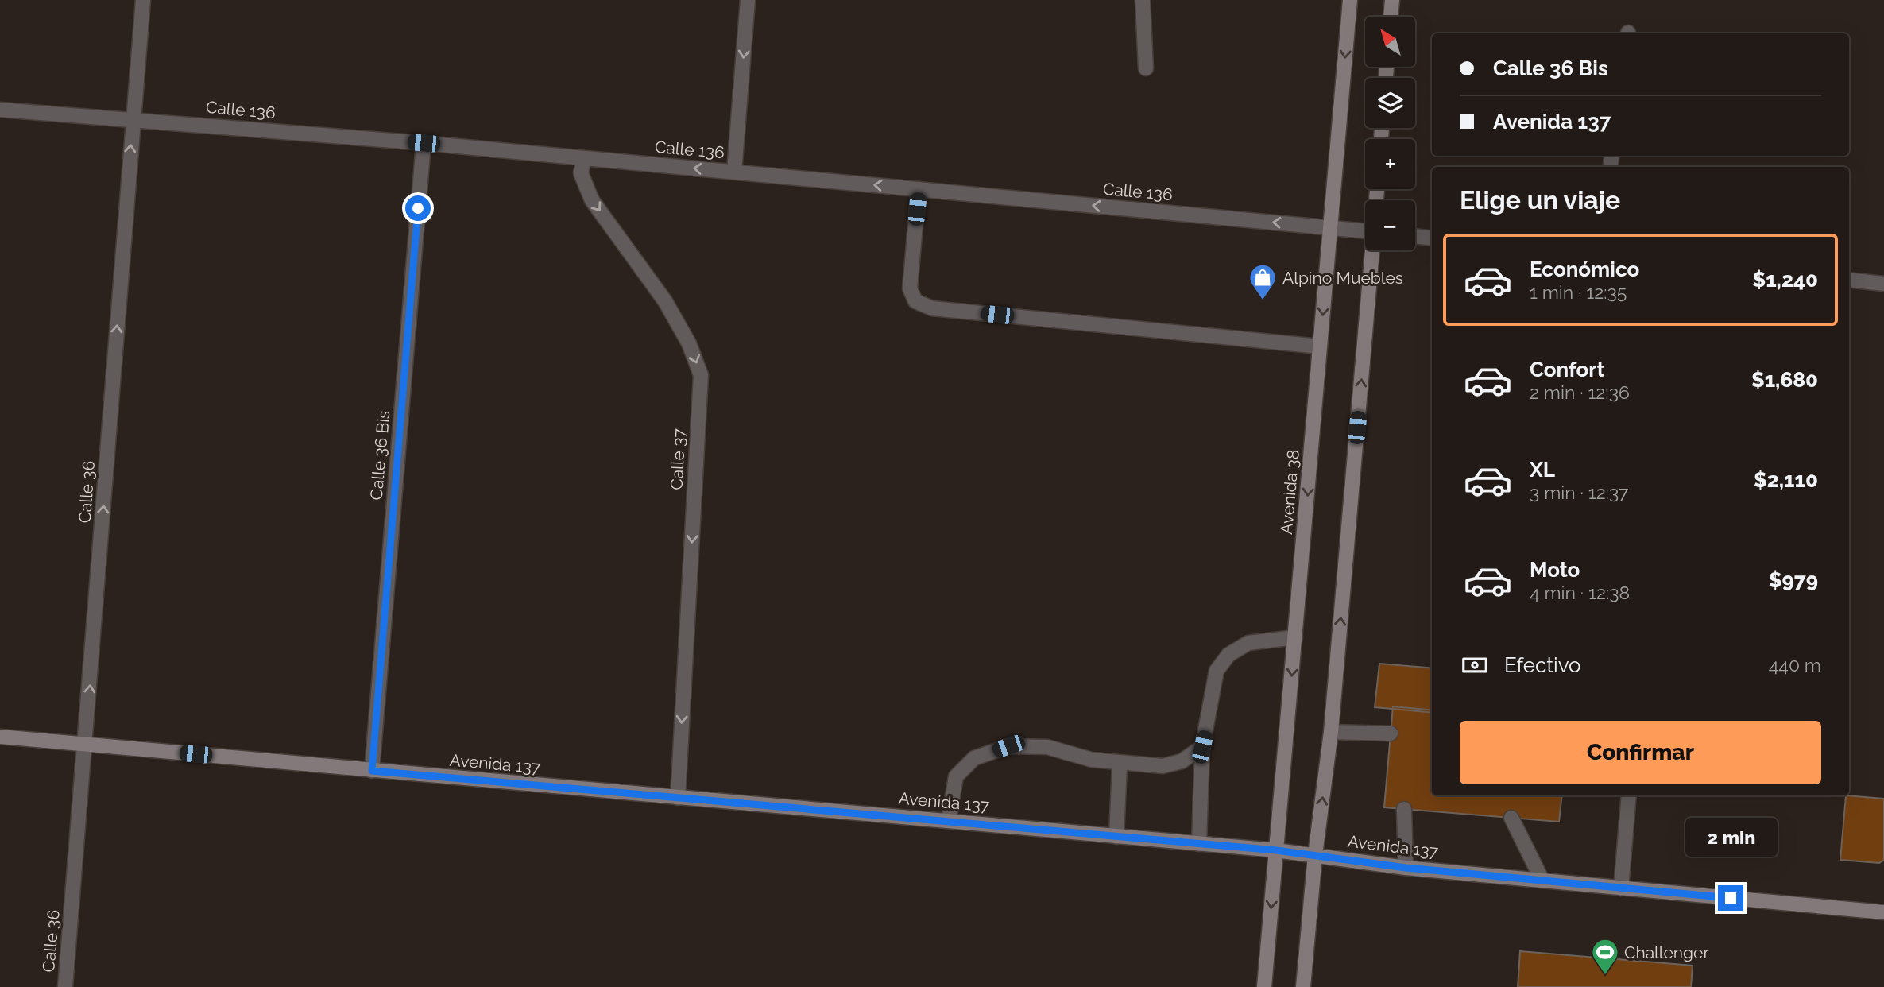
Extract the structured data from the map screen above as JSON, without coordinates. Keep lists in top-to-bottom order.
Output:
{
  "streets": {
    "main road": ["Avenida 38", "Avenida 137"],
    "street": [
      "Calle 136",
      "Calle 36 Bis",
      "Calle 37",
      "Calle 36"
    ]
  },
  "crossings": [
    ["Calle 136", "Calle 36 Bis"],
    ["Calle 136", "Calle 37"],
    ["Calle 136", "Calle 36"],
    ["Calle 136", "Avenida 38"],
    ["Calle 36 Bis", "Avenida 137"],
    ["Calle 37", "Avenida 137"],
    ["Calle 36", "Avenida 137"],
    ["Avenida 38", "Avenida 137"]
  ],
  "one_way": ["Calle 136", "Calle 37", "Calle 36"],
  "places": {
    "shop": ["Alpino Muebles"],
    "sports": ["Challenger"]
  },
  "north": "top left",
  "page": {
    "map_buttons": ["+", "−"],
    "banner": ["Calle 36 Bis", "Avenida 137"],
    "heading": "Elige un viaje",
    "list": [
      {
        "name": "Económico",
        "note": "1 min · 12:35",
        "value": "$1,240"
      },
      {
        "name": "Confort",
        "note": "2 min · 12:36",
        "value": "$1,680"
      },
      {
        "name": "XL",
        "note": "3 min · 12:37",
        "value": "$2,110"
      },
      {
        "name": "Moto",
        "note": "4 min · 12:38",
        "value": "$979"
      }
    ],
    "pay": ["Efectivo", "440 m"],
    "buttons": "Confirmar",
    "bubble": "2 min"
  }
}
